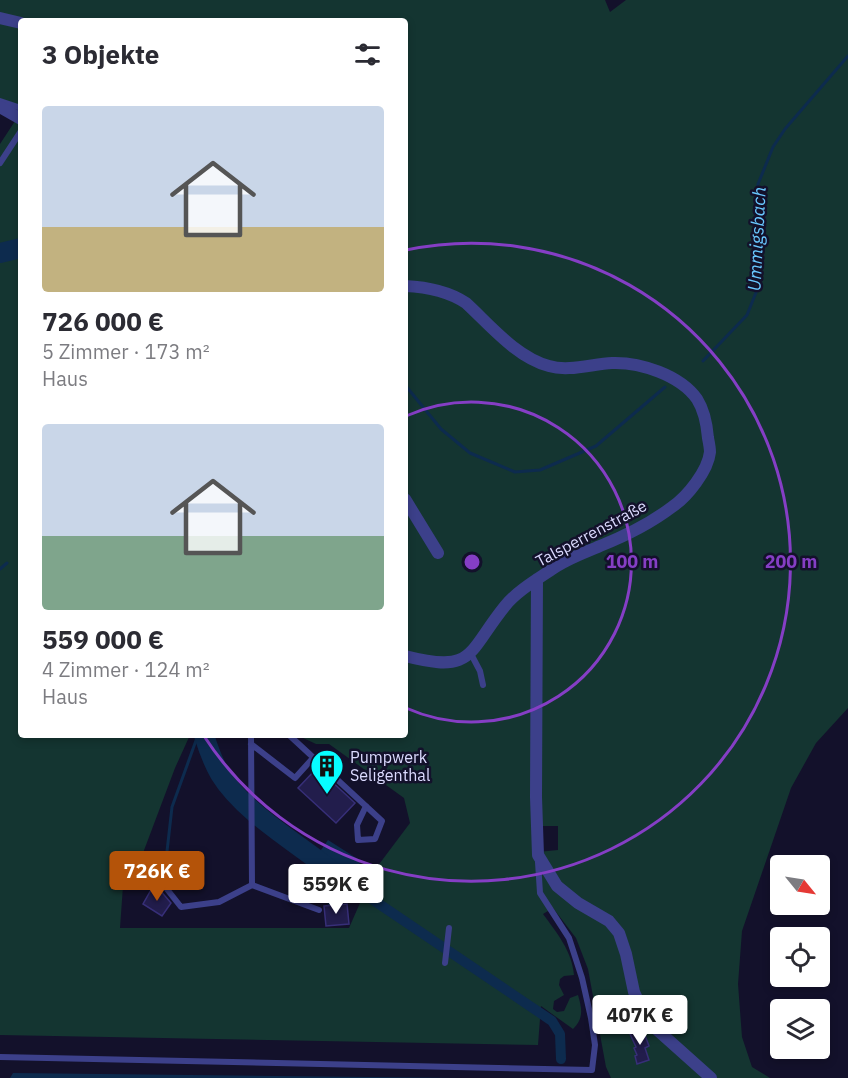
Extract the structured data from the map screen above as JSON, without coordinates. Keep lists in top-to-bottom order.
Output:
{
  "streets": {
    "street": ["Talsperrenstraße"]
  },
  "water": ["Ummigsbach"],
  "places": {
    "building": ["Pumpwerk Seligenthal"]
  },
  "north": "bottom right",
  "page": {
    "heading": "3 Objekte",
    "list": [
      {
        "name": "726 000 €",
        "note": "5 Zimmer · 173 m² · Haus"
      },
      {
        "name": "559 000 €",
        "note": "4 Zimmer · 124 m² · Haus"
      }
    ],
    "price": ["726K €", "559K €", "407K €"]
  },
  "rings": ["100 m", "200 m"]
}
